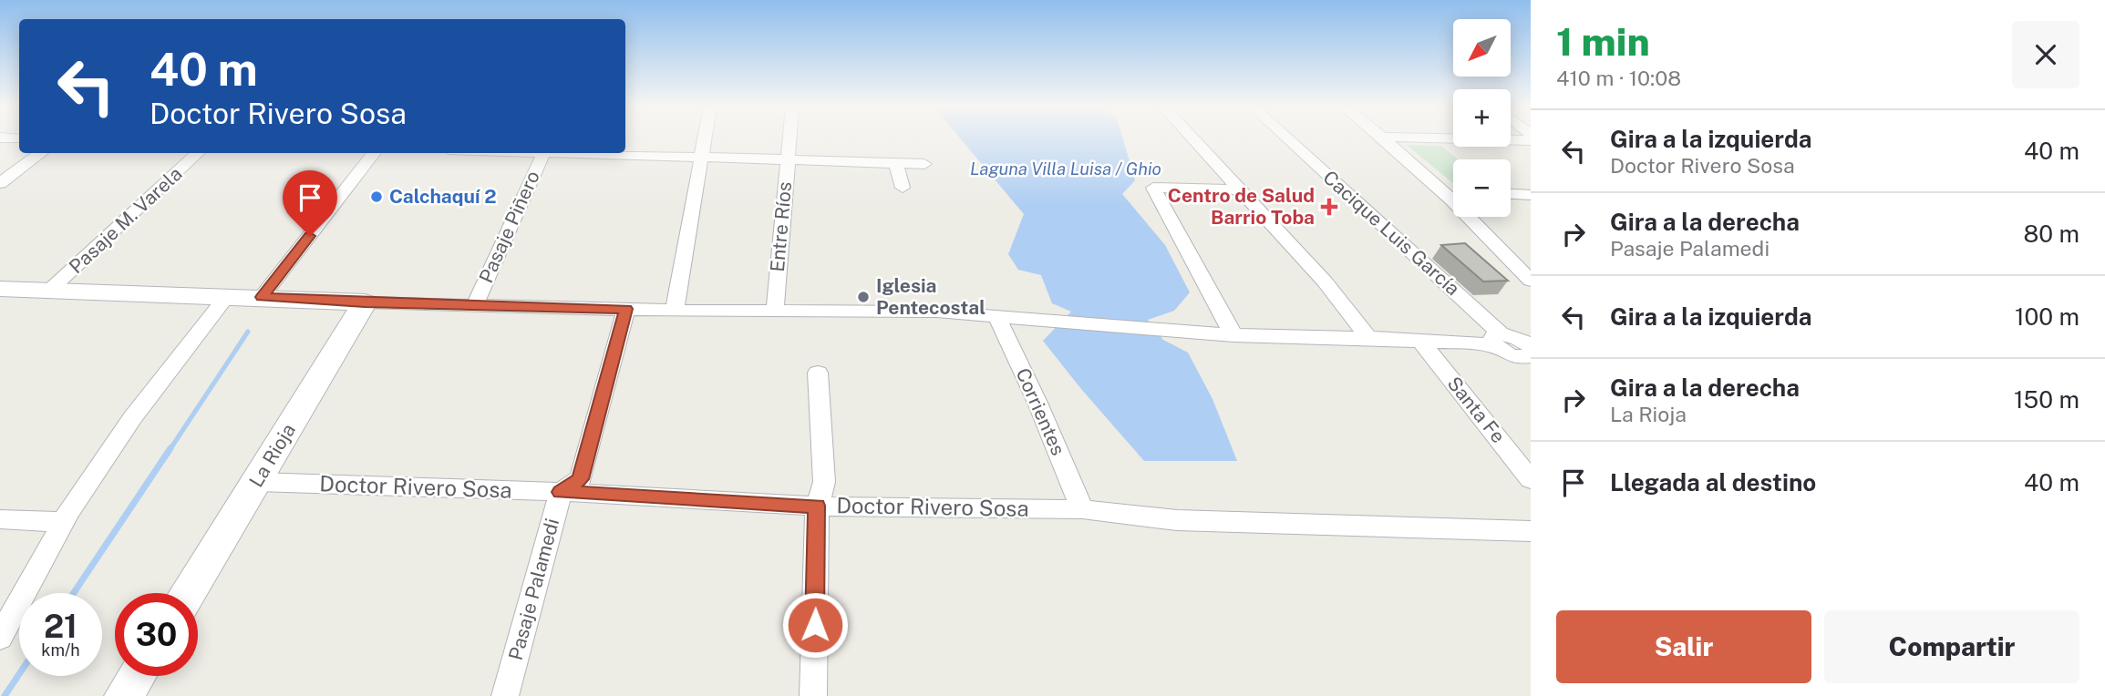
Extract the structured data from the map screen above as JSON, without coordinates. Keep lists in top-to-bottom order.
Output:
{
  "streets": {
    "street": [
      "Pasaje M. Varela",
      "Pasaje Piñero",
      "Entre Ríos",
      "Cacique Luis García",
      "Santa Fe",
      "Corrientes",
      "La Rioja",
      "Doctor Rivero Sosa",
      "Pasaje Palamedi"
    ]
  },
  "crossings": [
    ["Corrientes", "Doctor Rivero Sosa"],
    ["La Rioja", "Doctor Rivero Sosa"],
    ["Doctor Rivero Sosa", "Pasaje Palamedi"]
  ],
  "water": ["Laguna Villa Luisa / Ghio"],
  "places": {
    "other": ["Calchaquí 2", "Iglesia Pentecostal"],
    "health": ["Centro de Salud Barrio Toba"]
  },
  "north": "bottom left",
  "page": {
    "heading": ["1 min", "410 m · 10:08"],
    "map_buttons": ["+", "−"],
    "turn": ["40 m", "Doctor Rivero Sosa"],
    "list": [
      {
        "name": "Gira a la izquierda",
        "note": "Doctor Rivero Sosa",
        "value": "40 m"
      },
      {
        "name": "Gira a la derecha",
        "note": "Pasaje Palamedi",
        "value": "80 m"
      },
      {
        "name": "Gira a la izquierda",
        "value": "100 m"
      },
      {
        "name": "Gira a la derecha",
        "note": "La Rioja",
        "value": "150 m"
      },
      {
        "name": "Llegada al destino",
        "value": "40 m"
      }
    ],
    "speed": "21 km/h",
    "limit": "30",
    "buttons": ["Salir", "Compartir"]
  }
}
